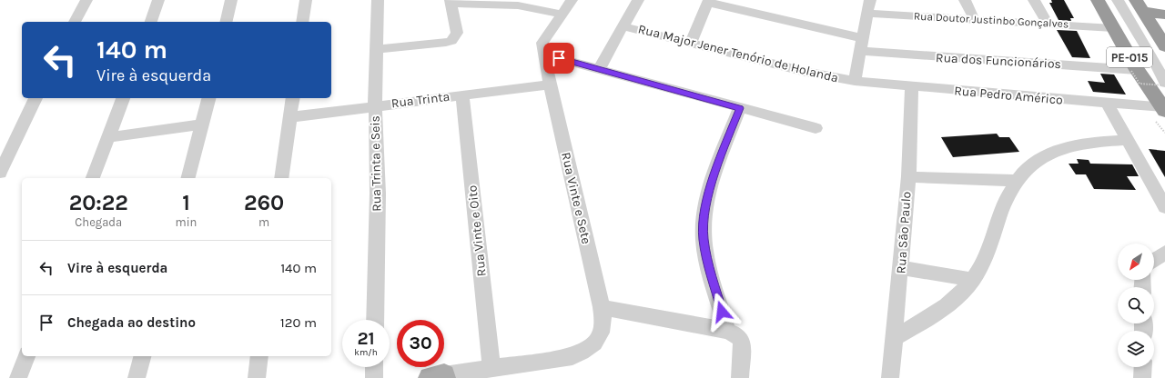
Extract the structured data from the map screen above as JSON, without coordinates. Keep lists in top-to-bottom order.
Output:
{
  "streets": {
    "highway": ["PE-015"],
    "street": [
      "Rua Doutor Justinbo Gonçalves",
      "Rua Major Jener Tenório de Holanda",
      "Rua dos Funcionários",
      "Rua Pedro Américo",
      "Rua Trinta",
      "Rua Trinta e Seis",
      "Rua Vinte e Sete",
      "Rua Vinte e Oito",
      "Rua São Paulo"
    ]
  },
  "crossings": [
    ["Rua Doutor Justinbo Gonçalves", "PE-015"],
    ["Rua Major Jener Tenório de Holanda", "Rua Pedro Américo"],
    ["PE-015", "Rua dos Funcionários"],
    ["PE-015", "Rua Pedro Américo"],
    ["Rua Pedro Américo", "Rua São Paulo"],
    ["Rua Trinta", "Rua Trinta e Seis"],
    ["Rua Trinta", "Rua Vinte e Sete"],
    ["Rua Trinta", "Rua Vinte e Oito"],
    ["Rua Vinte e Sete", "Rua Vinte e Oito"]
  ],
  "north": "bottom left",
  "page": {
    "turn": ["140 m", "Vire à esquerda"],
    "eta": [
      "20:22",
      "Chegada",
      "1",
      "min",
      "260",
      "m"
    ],
    "list": [
      {
        "name": "Vire à esquerda",
        "value": "140 m"
      },
      {
        "name": "Chegada ao destino",
        "value": "120 m"
      }
    ],
    "speed": "21 km/h",
    "limit": "30"
  }
}
